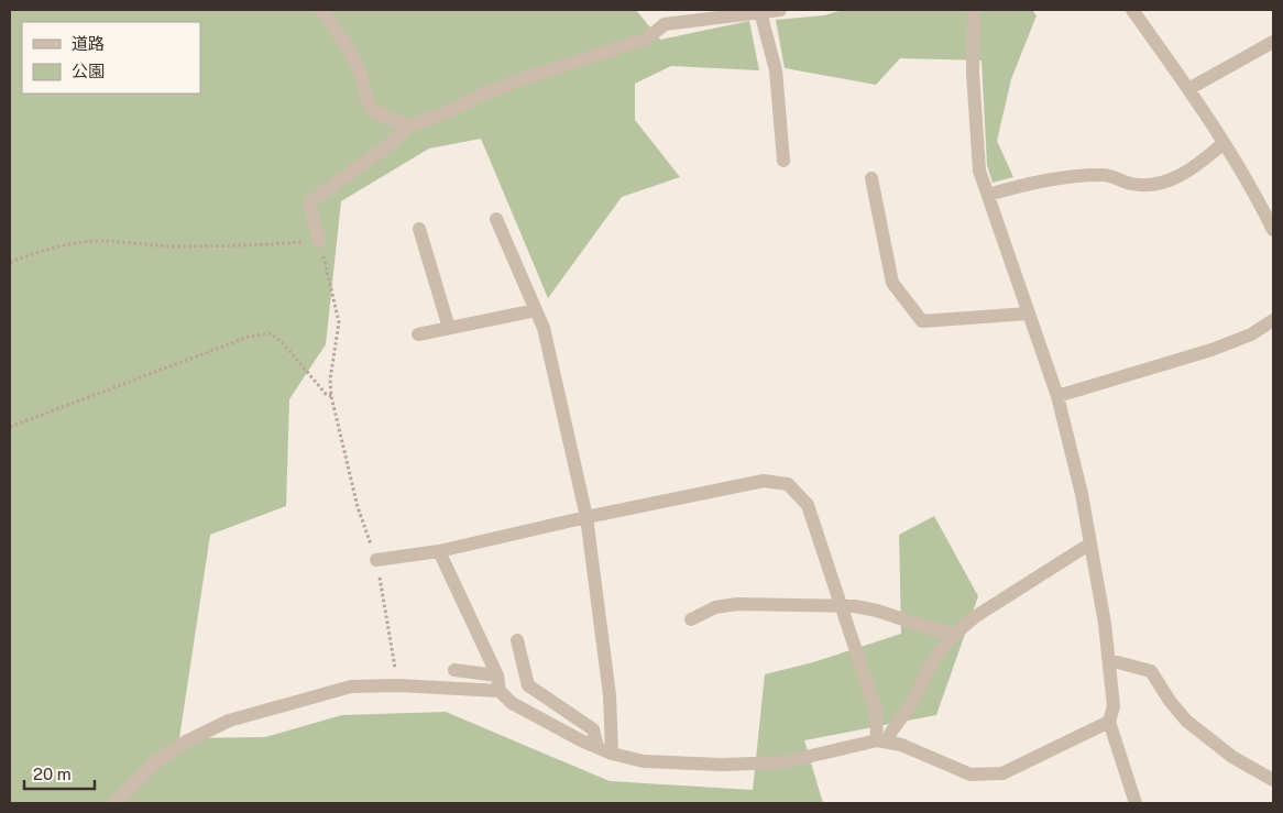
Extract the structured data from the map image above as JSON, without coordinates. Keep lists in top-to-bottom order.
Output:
{
  "legend": ["道路", "公園"],
  "scale_bar": "20 m"
}
